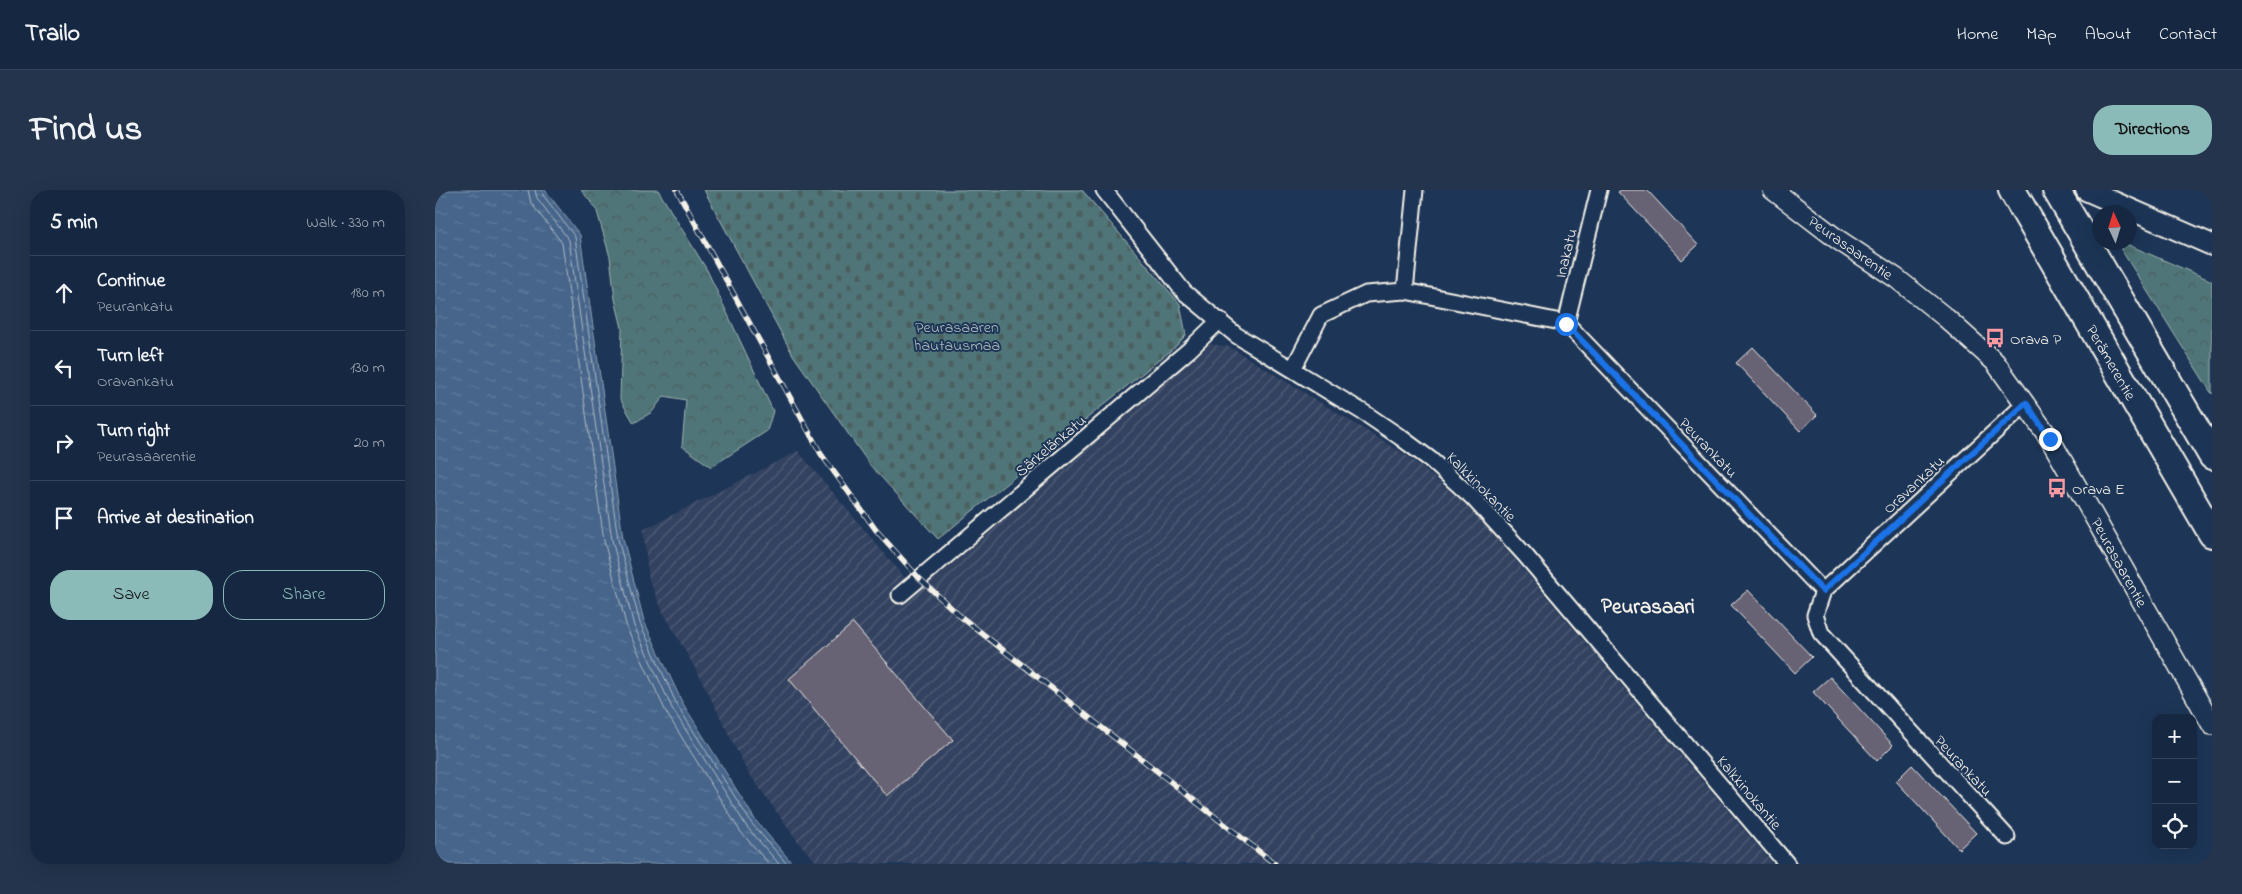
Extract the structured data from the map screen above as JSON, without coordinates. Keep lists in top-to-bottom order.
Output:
{
  "streets": {
    "highway": ["Perämerentie"],
    "street": [
      "Peurasaarentie",
      "Inakatu",
      "Särkelänkatu",
      "Peurankatu",
      "Oravankatu",
      "Kalkkinokantie"
    ]
  },
  "crossings": [
    ["Peurasaarentie", "Oravankatu"],
    ["Inakatu", "Peurankatu"],
    ["Särkelänkatu", "Kalkkinokantie"],
    ["Peurankatu", "Oravankatu"]
  ],
  "districts": ["Peurasaari"],
  "parks": ["Peurasaaren hautausmaa"],
  "places": {
    "bus stop": ["Orava P", "Orava E"]
  },
  "north": "top",
  "page": {
    "header": "Trailo",
    "nav": [
      "Home",
      "Map",
      "About",
      "Contact"
    ],
    "title": "Find us",
    "buttons": [
      "Directions",
      ["Save", "Share"]
    ],
    "heading": ["5 min", "Walk · 330 m"],
    "list": [
      ["Continue", "Peurankatu", "180 m"],
      ["Turn left", "Oravankatu", "130 m"],
      ["Turn right", "Peurasaarentie", "20 m"],
      "Arrive at destination"
    ],
    "map_buttons": ["+", "−"]
  }
}
